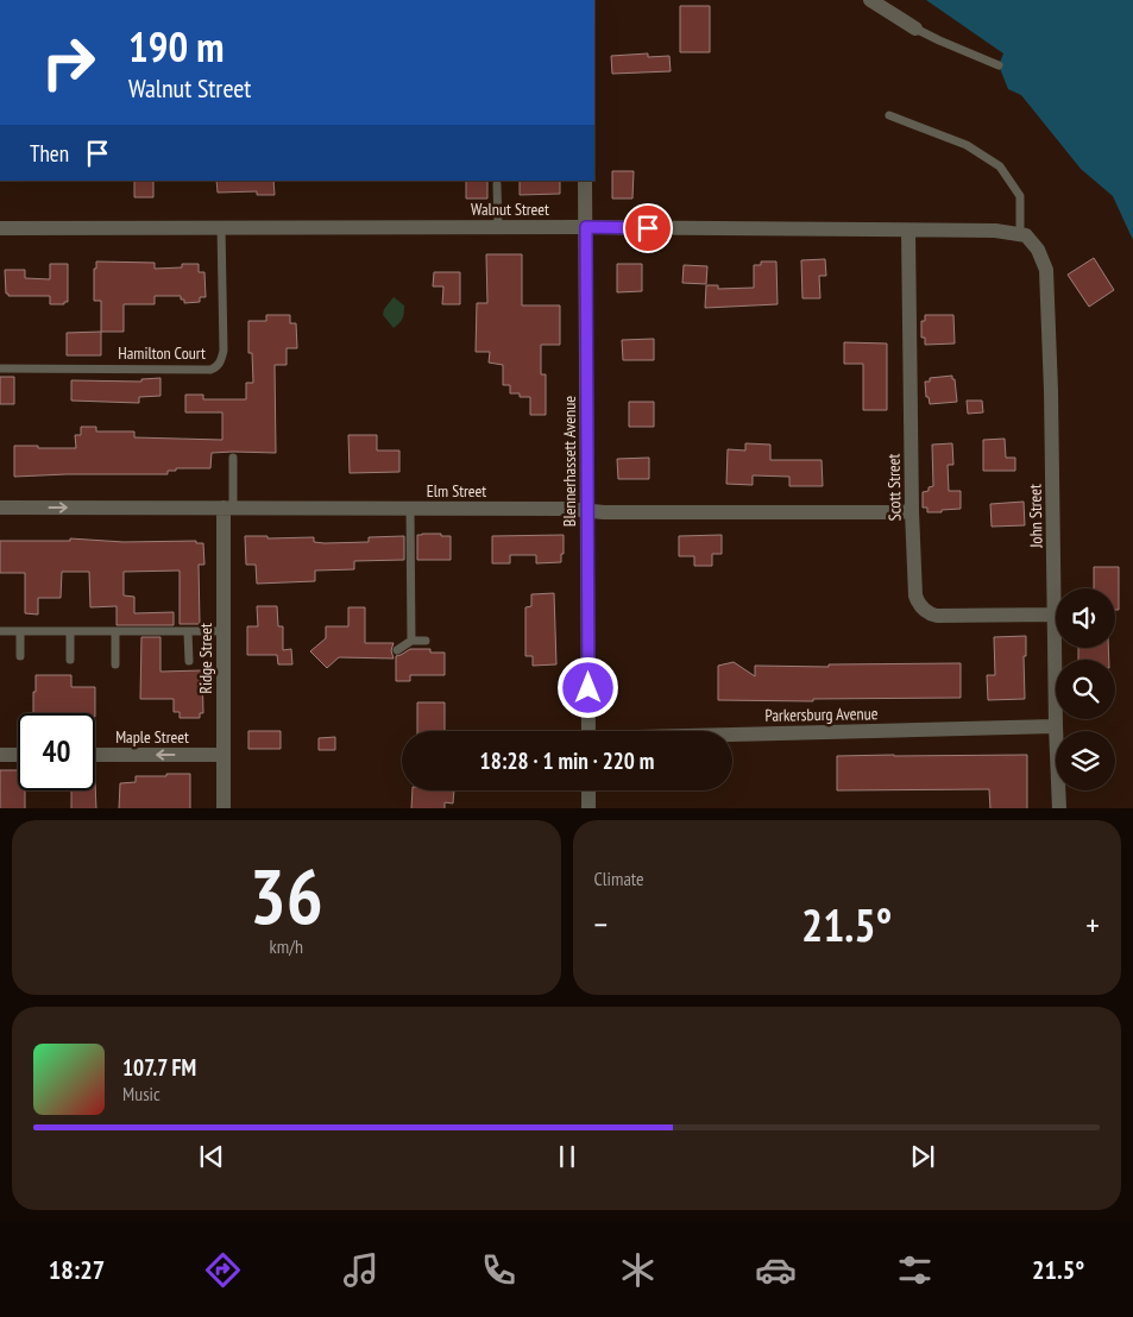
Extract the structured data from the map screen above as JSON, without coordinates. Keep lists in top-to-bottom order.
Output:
{
  "streets": {
    "street": [
      "Walnut Street",
      "Blennerhassett Avenue",
      "Scott Street",
      "Elm Street",
      "John Street",
      "Ridge Street",
      "Parkersburg Avenue",
      "Maple Street"
    ],
    "lane": ["Hamilton Court"]
  },
  "crossings": [
    ["Walnut Street", "Hamilton Court"],
    ["Walnut Street", "Blennerhassett Avenue"],
    ["Walnut Street", "Scott Street"],
    ["Walnut Street", "John Street"],
    ["Blennerhassett Avenue", "Elm Street"],
    ["Scott Street", "Elm Street"],
    ["Scott Street", "John Street"],
    ["Elm Street", "Ridge Street"],
    ["John Street", "Parkersburg Avenue"],
    ["Ridge Street", "Maple Street"]
  ],
  "one_way": ["Maple Street"],
  "page": {
    "turn": ["190 m", "Walnut Street"],
    "then": "Then",
    "limit": "40",
    "trip": "18:28 · 1 min · 220 m",
    "tile": [
      ["36", "km/h"],
      "Climate"
    ],
    "heat": ["−", "21.5°", "+"],
    "song": ["107.7 FM", "Music"],
    "tabs": ["18:27", "21.5°"]
  }
}
